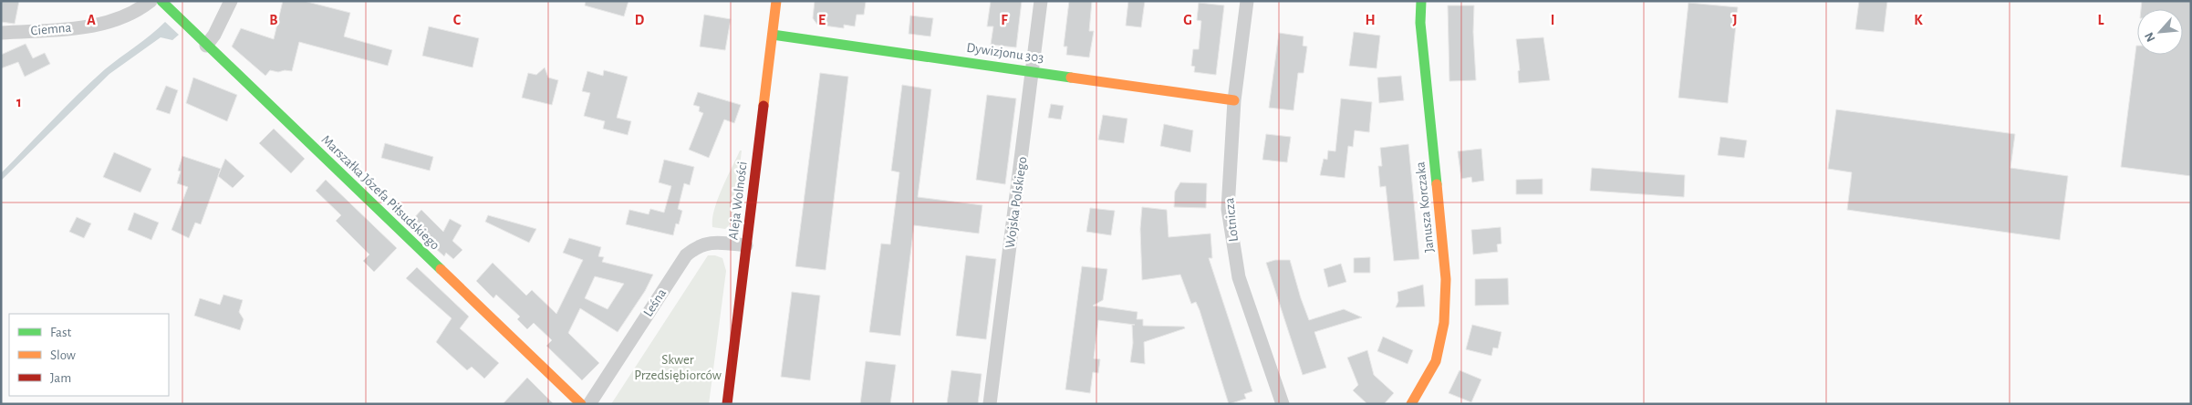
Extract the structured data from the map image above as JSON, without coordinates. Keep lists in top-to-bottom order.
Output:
{
  "streets": {
    "street": [
      "Ciemna",
      "Dywizjonu 303",
      "Marszałka Józefa Piłsudskiego",
      "Aleja Wolności",
      "Wojska Polskiego",
      "Janusza Korczaka",
      "Lotnicza",
      "Leśna"
    ]
  },
  "crossings": [
    ["Dywizjonu 303", "Aleja Wolności"],
    ["Dywizjonu 303", "Wojska Polskiego"],
    ["Dywizjonu 303", "Lotnicza"],
    ["Aleja Wolności", "Leśna"]
  ],
  "parks": ["Skwer Przedsiębiorców"],
  "legend": ["Fast", "Slow", "Jam"],
  "north": "bottom left",
  "grid": {
    "columns": [
      "A",
      "B",
      "C",
      "D",
      "E",
      "F",
      "G",
      "H",
      "I",
      "J",
      "K",
      "L"
    ],
    "rows": ["1"]
  }
}
